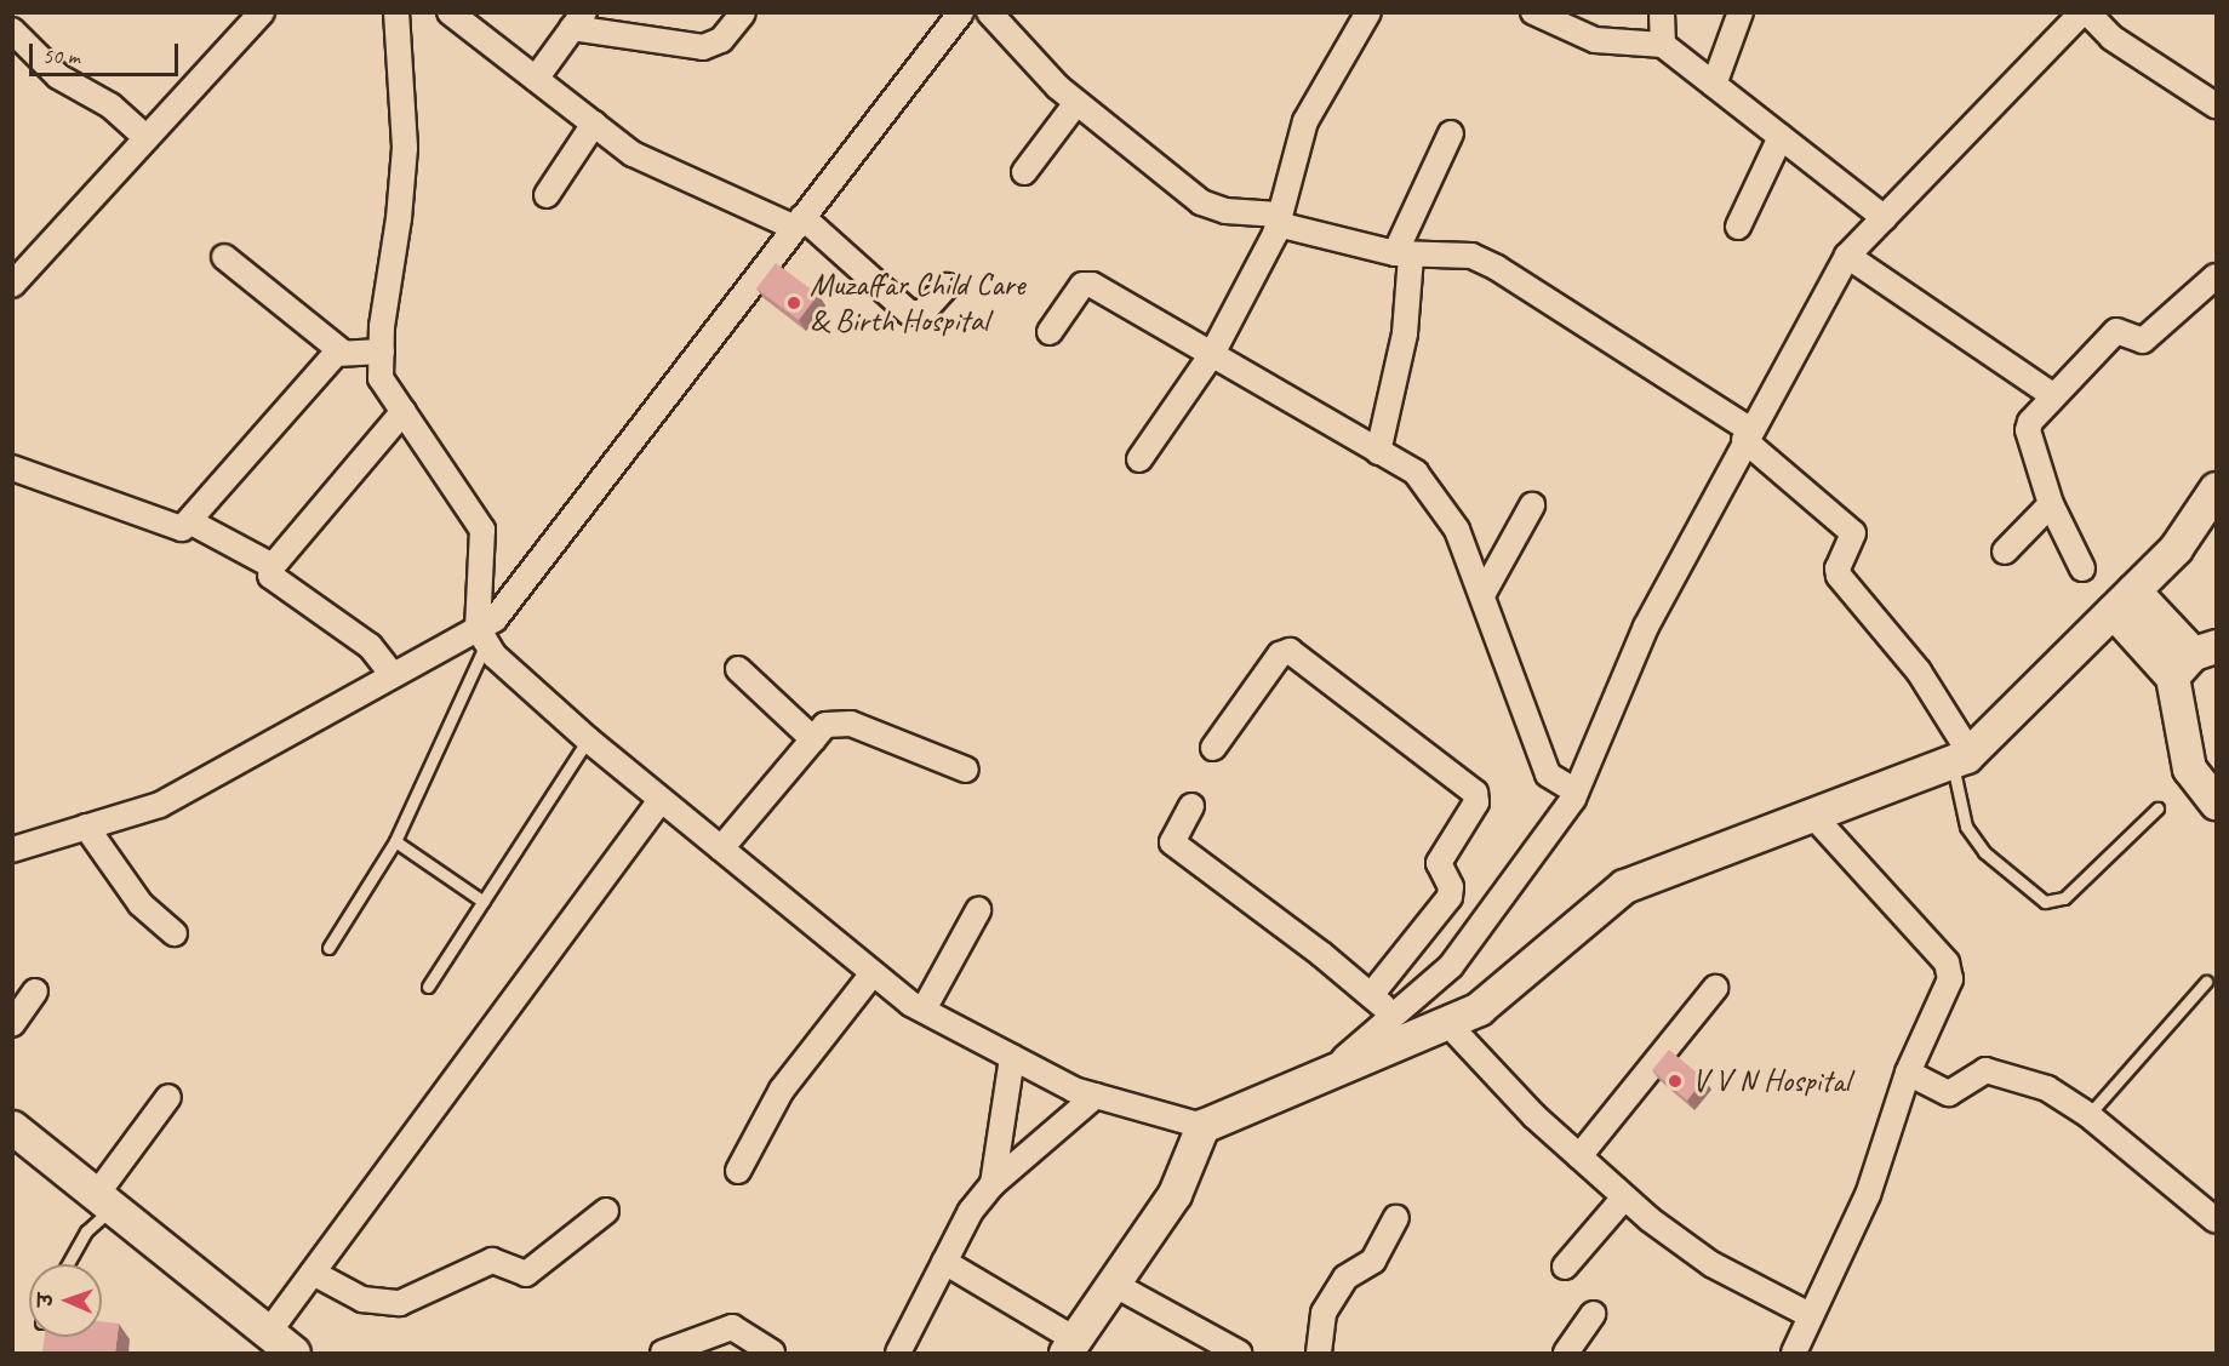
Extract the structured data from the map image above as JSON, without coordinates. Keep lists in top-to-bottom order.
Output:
{
  "places": ["Muzaffar Child Care & Birth Hospital", "V V N Hospital"],
  "scale_bar": "50 m",
  "north": "left"
}
